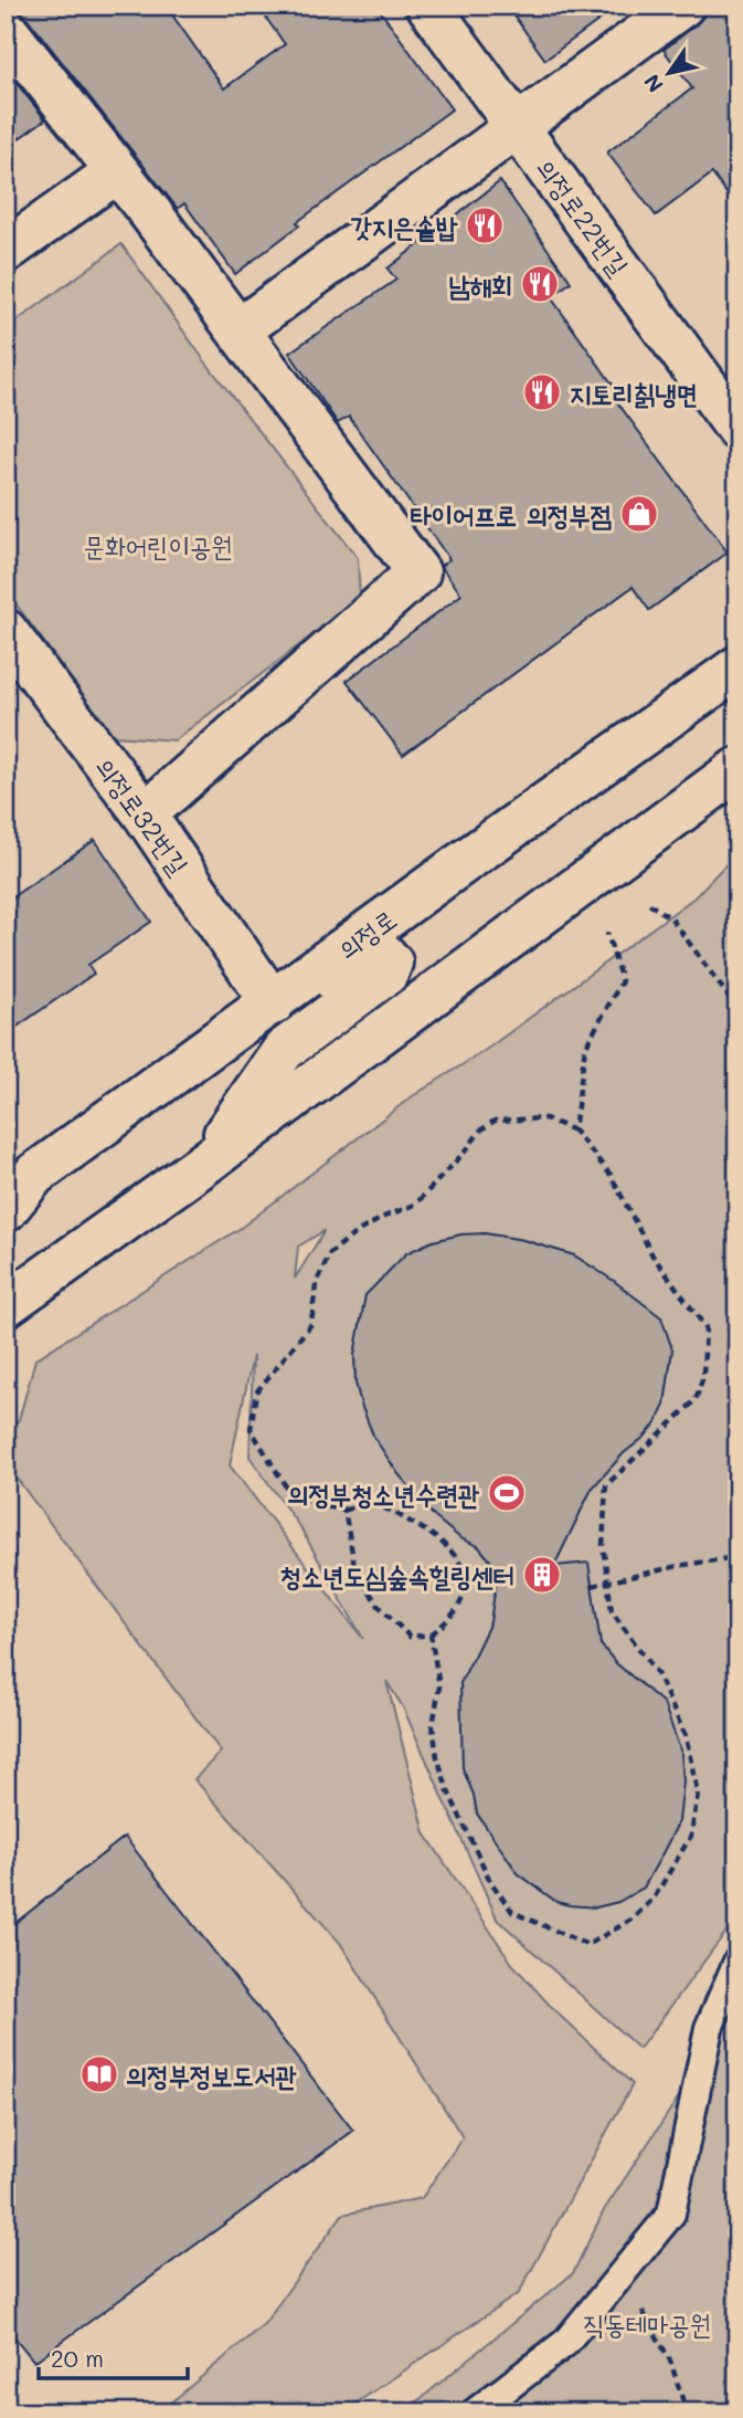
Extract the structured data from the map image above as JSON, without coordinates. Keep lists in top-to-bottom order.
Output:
{
  "streets": {
    "street": ["의정로22번길", "의정로32번길", "의정로"]
  },
  "crossings": [
    ["의정로32번길", "의정로"]
  ],
  "parks": ["문화어린이공원", "직동테마공원"],
  "places": {
    "restaurant": ["갓지은솥밥", "남해회", "지토리칡냉면"],
    "shop": ["타이어프로 의정부점"],
    "sports": ["의정부청소년수련관"],
    "building": ["청소년도심숲속힐링센터"],
    "library": ["의정부정보도서관"]
  },
  "scale_bar": "20 m",
  "north": "bottom left"
}
